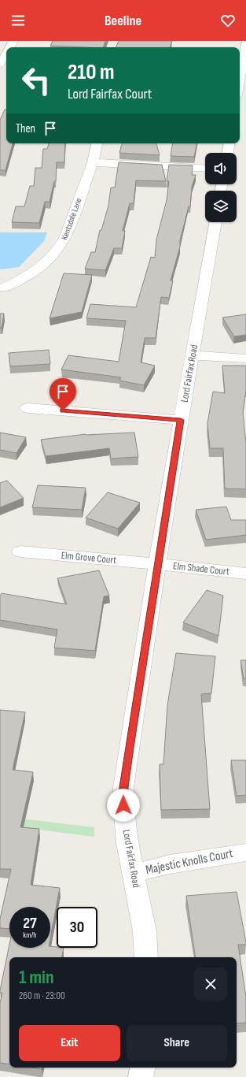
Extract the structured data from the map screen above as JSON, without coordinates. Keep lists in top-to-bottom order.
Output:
{
  "streets": {
    "street": [
      "Kentsdale Lane",
      "Lord Fairfax Road",
      "Elm Grove Court",
      "Elm Shade Court",
      "Majestic Knolls Court"
    ]
  },
  "crossings": [
    ["Lord Fairfax Road", "Elm Grove Court"],
    ["Lord Fairfax Road", "Elm Shade Court"],
    ["Lord Fairfax Road", "Majestic Knolls Court"],
    ["Elm Grove Court", "Elm Shade Court"]
  ],
  "page": {
    "header": "Beeline",
    "turn": ["210 m", "Lord Fairfax Court"],
    "then": "Then",
    "speed": "27 km/h",
    "limit": "30",
    "heading": ["1 min", "260 m · 23:00"],
    "buttons": ["Exit", "Share"]
  }
}
